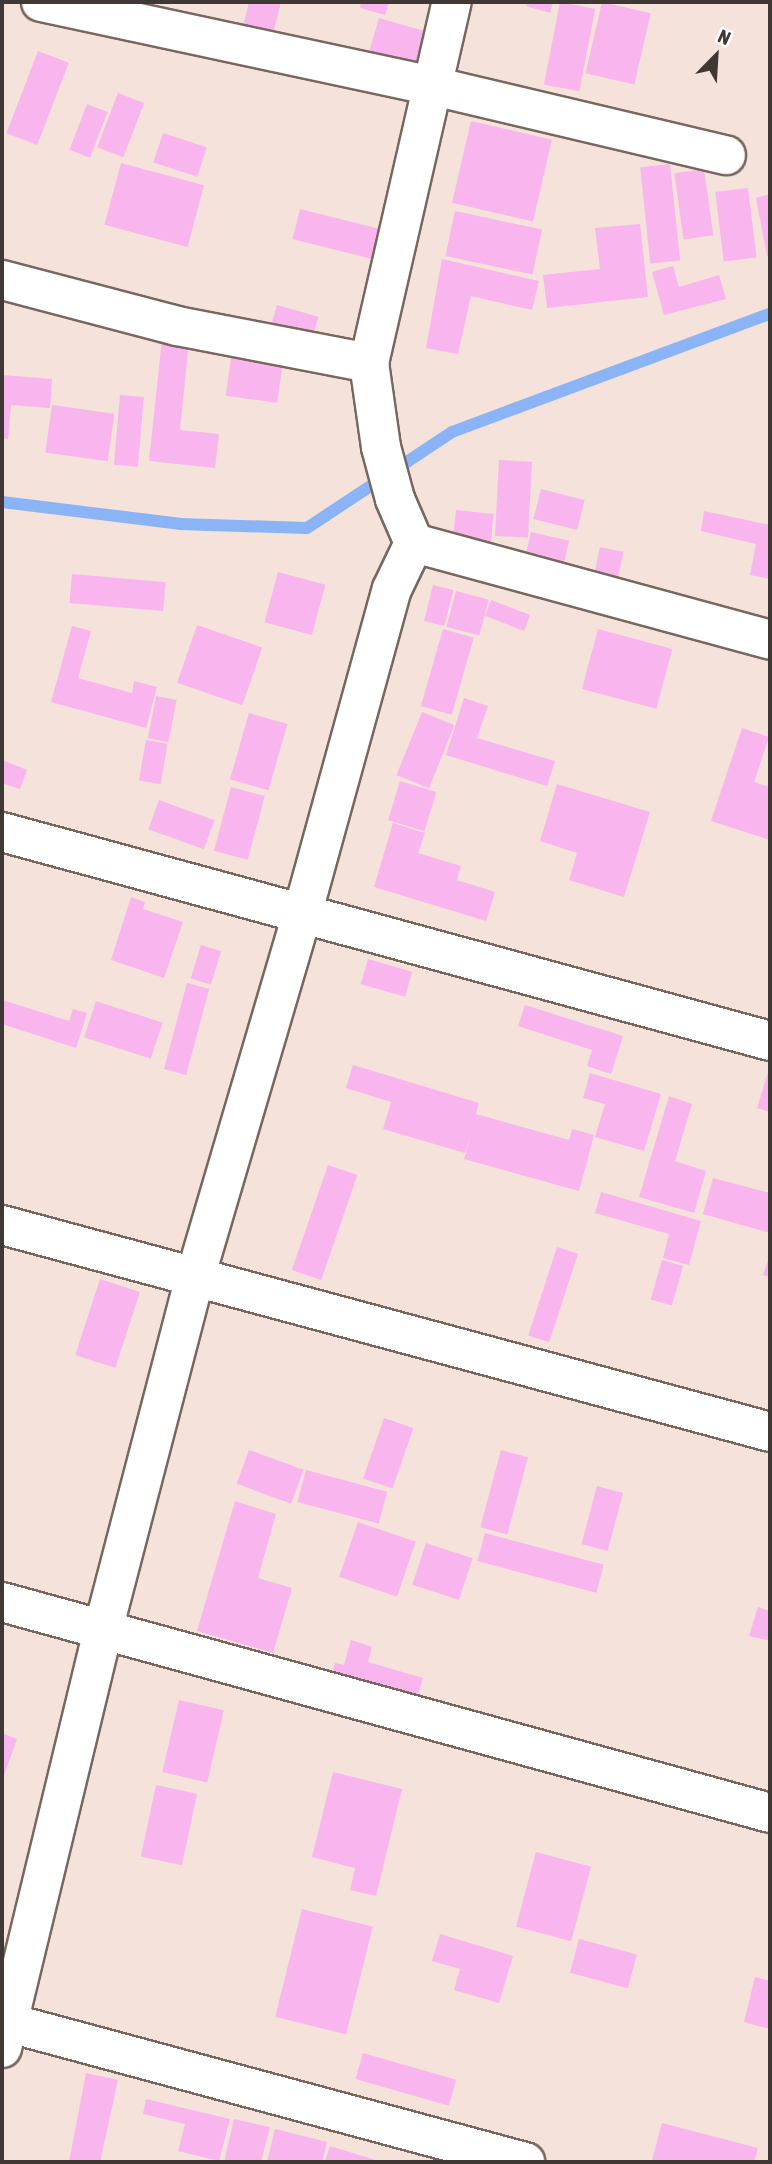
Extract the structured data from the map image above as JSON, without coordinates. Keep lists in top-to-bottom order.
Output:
{
  "north": "top right"
}
